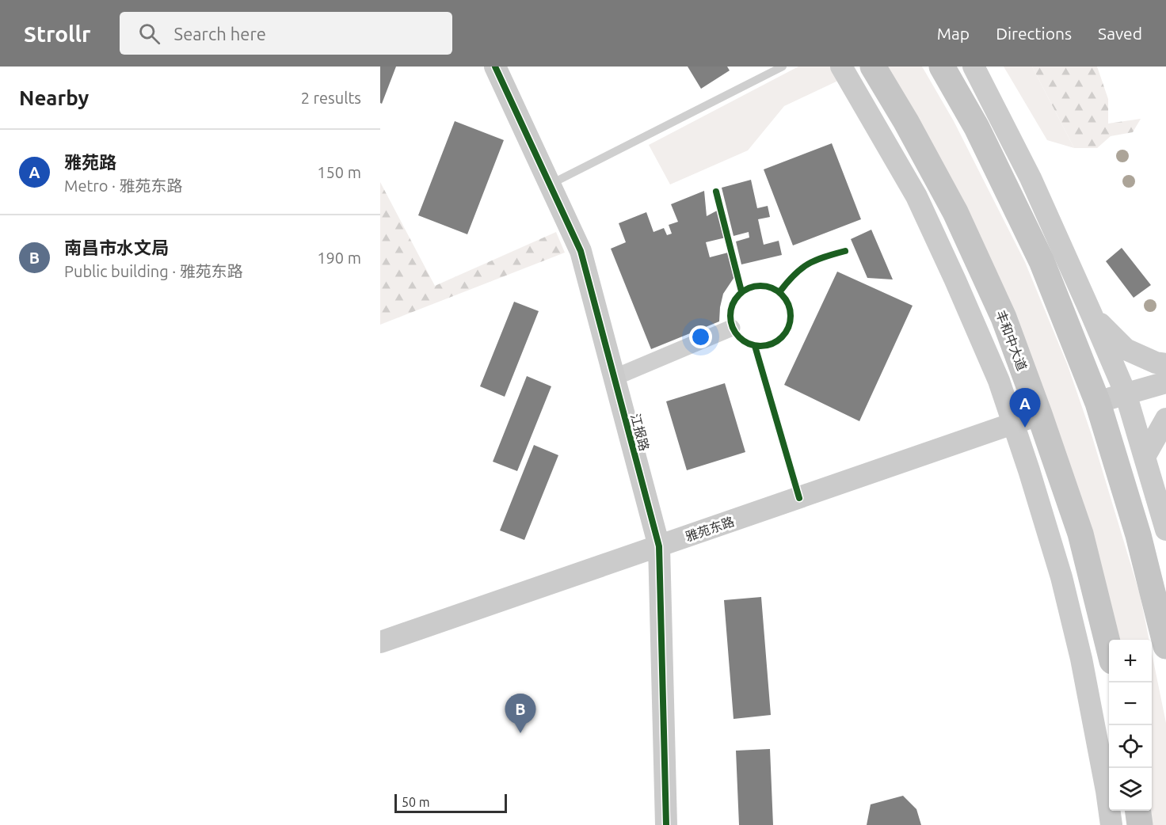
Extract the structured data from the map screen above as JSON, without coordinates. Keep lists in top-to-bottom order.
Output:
{
  "streets": {
    "main road": ["丰和中大道"],
    "street": ["江报路", "雅苑东路"]
  },
  "crossings": [
    ["丰和中大道", "雅苑东路"],
    ["江报路", "雅苑东路"]
  ],
  "scale_bar": "50 m",
  "page": {
    "header": "Strollr",
    "search": "Search here",
    "nav": ["Map", "Directions", "Saved"],
    "heading": ["Nearby", "2 results"],
    "list": [
      {
        "mark": "A",
        "name": "雅苑路",
        "note": "Metro · 雅苑东路",
        "value": "150 m"
      },
      {
        "mark": "B",
        "name": "南昌市水文局",
        "note": "Public building · 雅苑东路",
        "value": "190 m"
      }
    ],
    "pins": ["A", "B"],
    "map_buttons": ["+", "−"],
    "scale": "50 m"
  }
}
